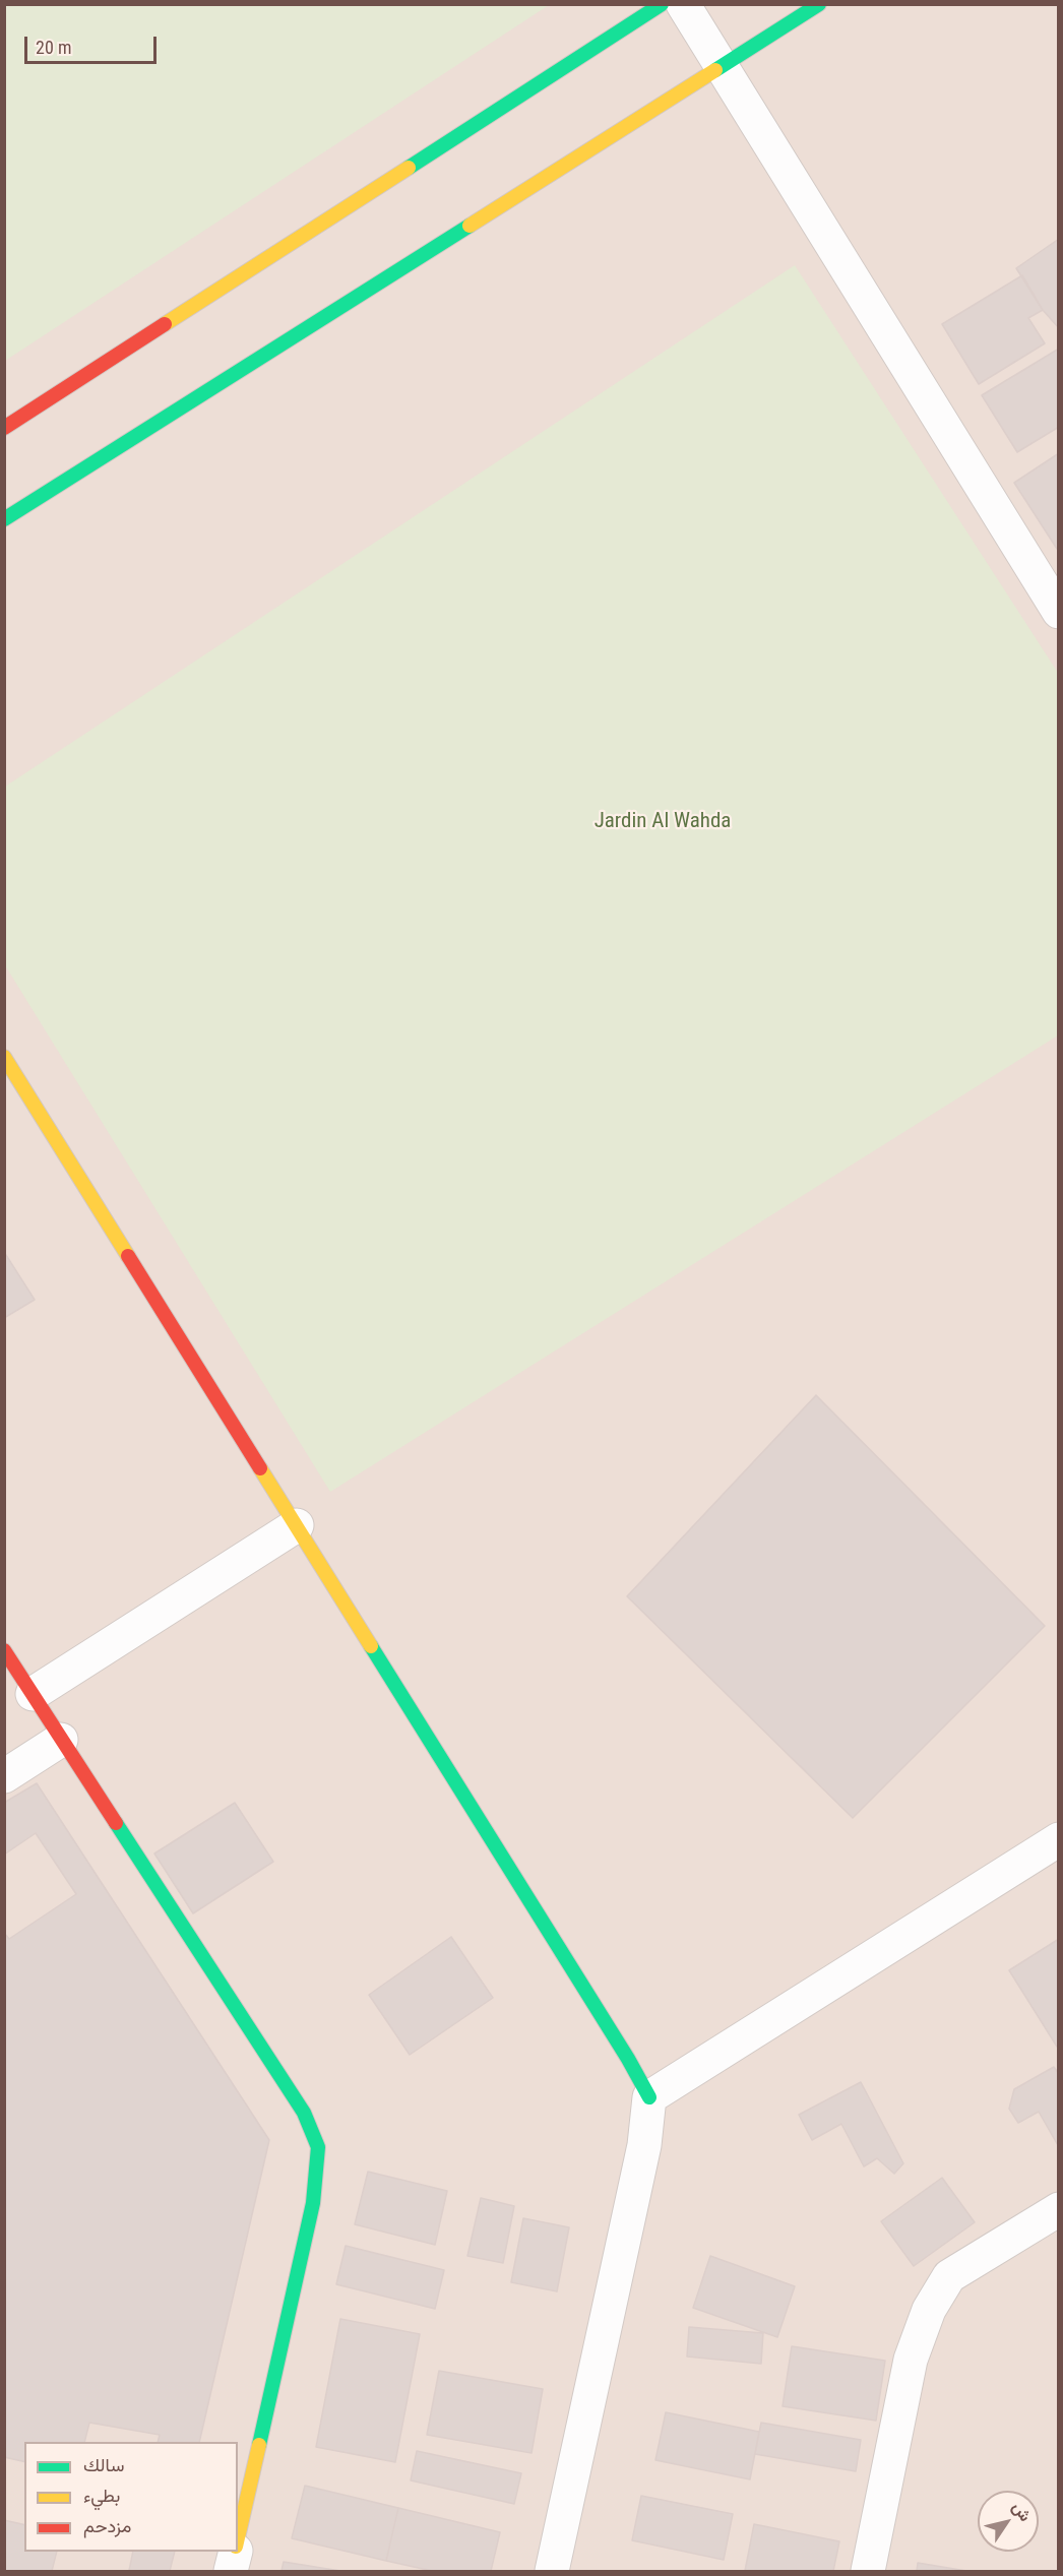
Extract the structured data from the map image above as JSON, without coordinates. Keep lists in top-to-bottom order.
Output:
{
  "parks": ["Jardin Al Wahda"],
  "legend": ["سالك", "بطيء", "مزدحم"],
  "scale_bar": "20 m",
  "north": "top right"
}
